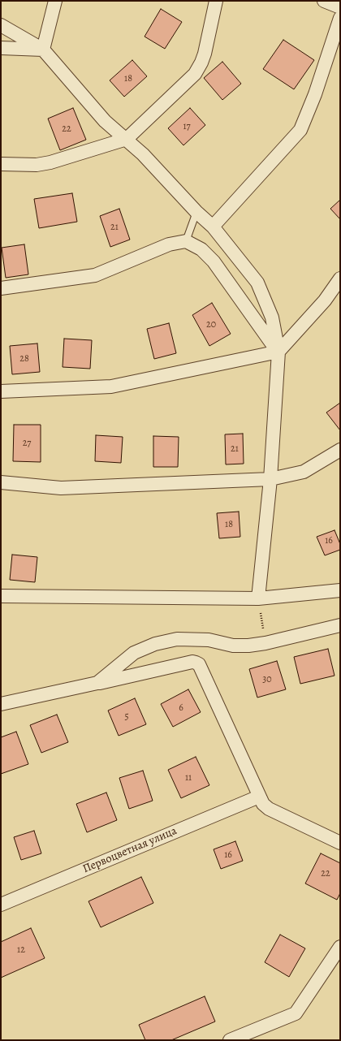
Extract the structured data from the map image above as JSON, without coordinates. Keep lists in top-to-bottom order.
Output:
{
  "streets": {
    "street": ["Первоцветная улица"]
  },
  "house_numbers": [
    "18",
    "17",
    "22",
    "21",
    "20",
    "28",
    "27",
    "21",
    "18",
    "16",
    "30",
    "6",
    "5",
    "11",
    "16",
    "22",
    "12"
  ]
}
